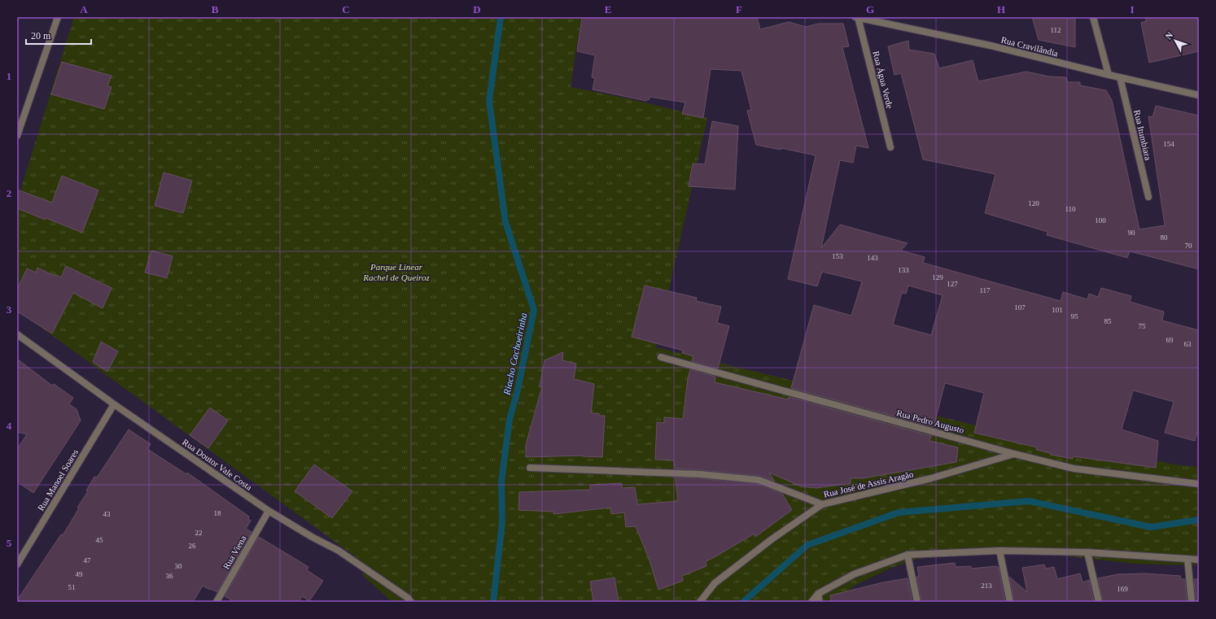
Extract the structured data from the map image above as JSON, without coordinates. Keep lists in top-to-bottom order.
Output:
{
  "streets": {
    "street": [
      "Rua Cravilândia",
      "Rua Água Verde",
      "Rua Itumbiara",
      "Rua Pedro Augusto",
      "Rua Doutor Vale Costa",
      "Rua Manoel Soares",
      "Rua José de Assis Aragão",
      "Rua Viena"
    ]
  },
  "crossings": [
    ["Rua Cravilândia", "Rua Água Verde"],
    ["Rua Cravilândia", "Rua Itumbiara"],
    ["Rua Pedro Augusto", "Rua José de Assis Aragão"],
    ["Rua Doutor Vale Costa", "Rua Manoel Soares"],
    ["Rua Doutor Vale Costa", "Rua Viena"]
  ],
  "water": ["Riacho Cachoeirinha"],
  "parks": ["Parque Linear Rachel de Queiroz"],
  "house_numbers": [
    "112",
    "154",
    "120",
    "110",
    "100",
    "90",
    "80",
    "70",
    "153",
    "143",
    "133",
    "129",
    "127",
    "117",
    "107",
    "101",
    "95",
    "85",
    "75",
    "69",
    "63",
    "18",
    "43",
    "22",
    "45",
    "26",
    "47",
    "30",
    "49",
    "36",
    "213",
    "51",
    "169"
  ],
  "scale_bar": "20 m",
  "north": "top left",
  "grid": {
    "columns": [
      "A",
      "B",
      "C",
      "D",
      "E",
      "F",
      "G",
      "H",
      "I"
    ],
    "rows": [
      "1",
      "2",
      "3",
      "4",
      "5"
    ]
  }
}
